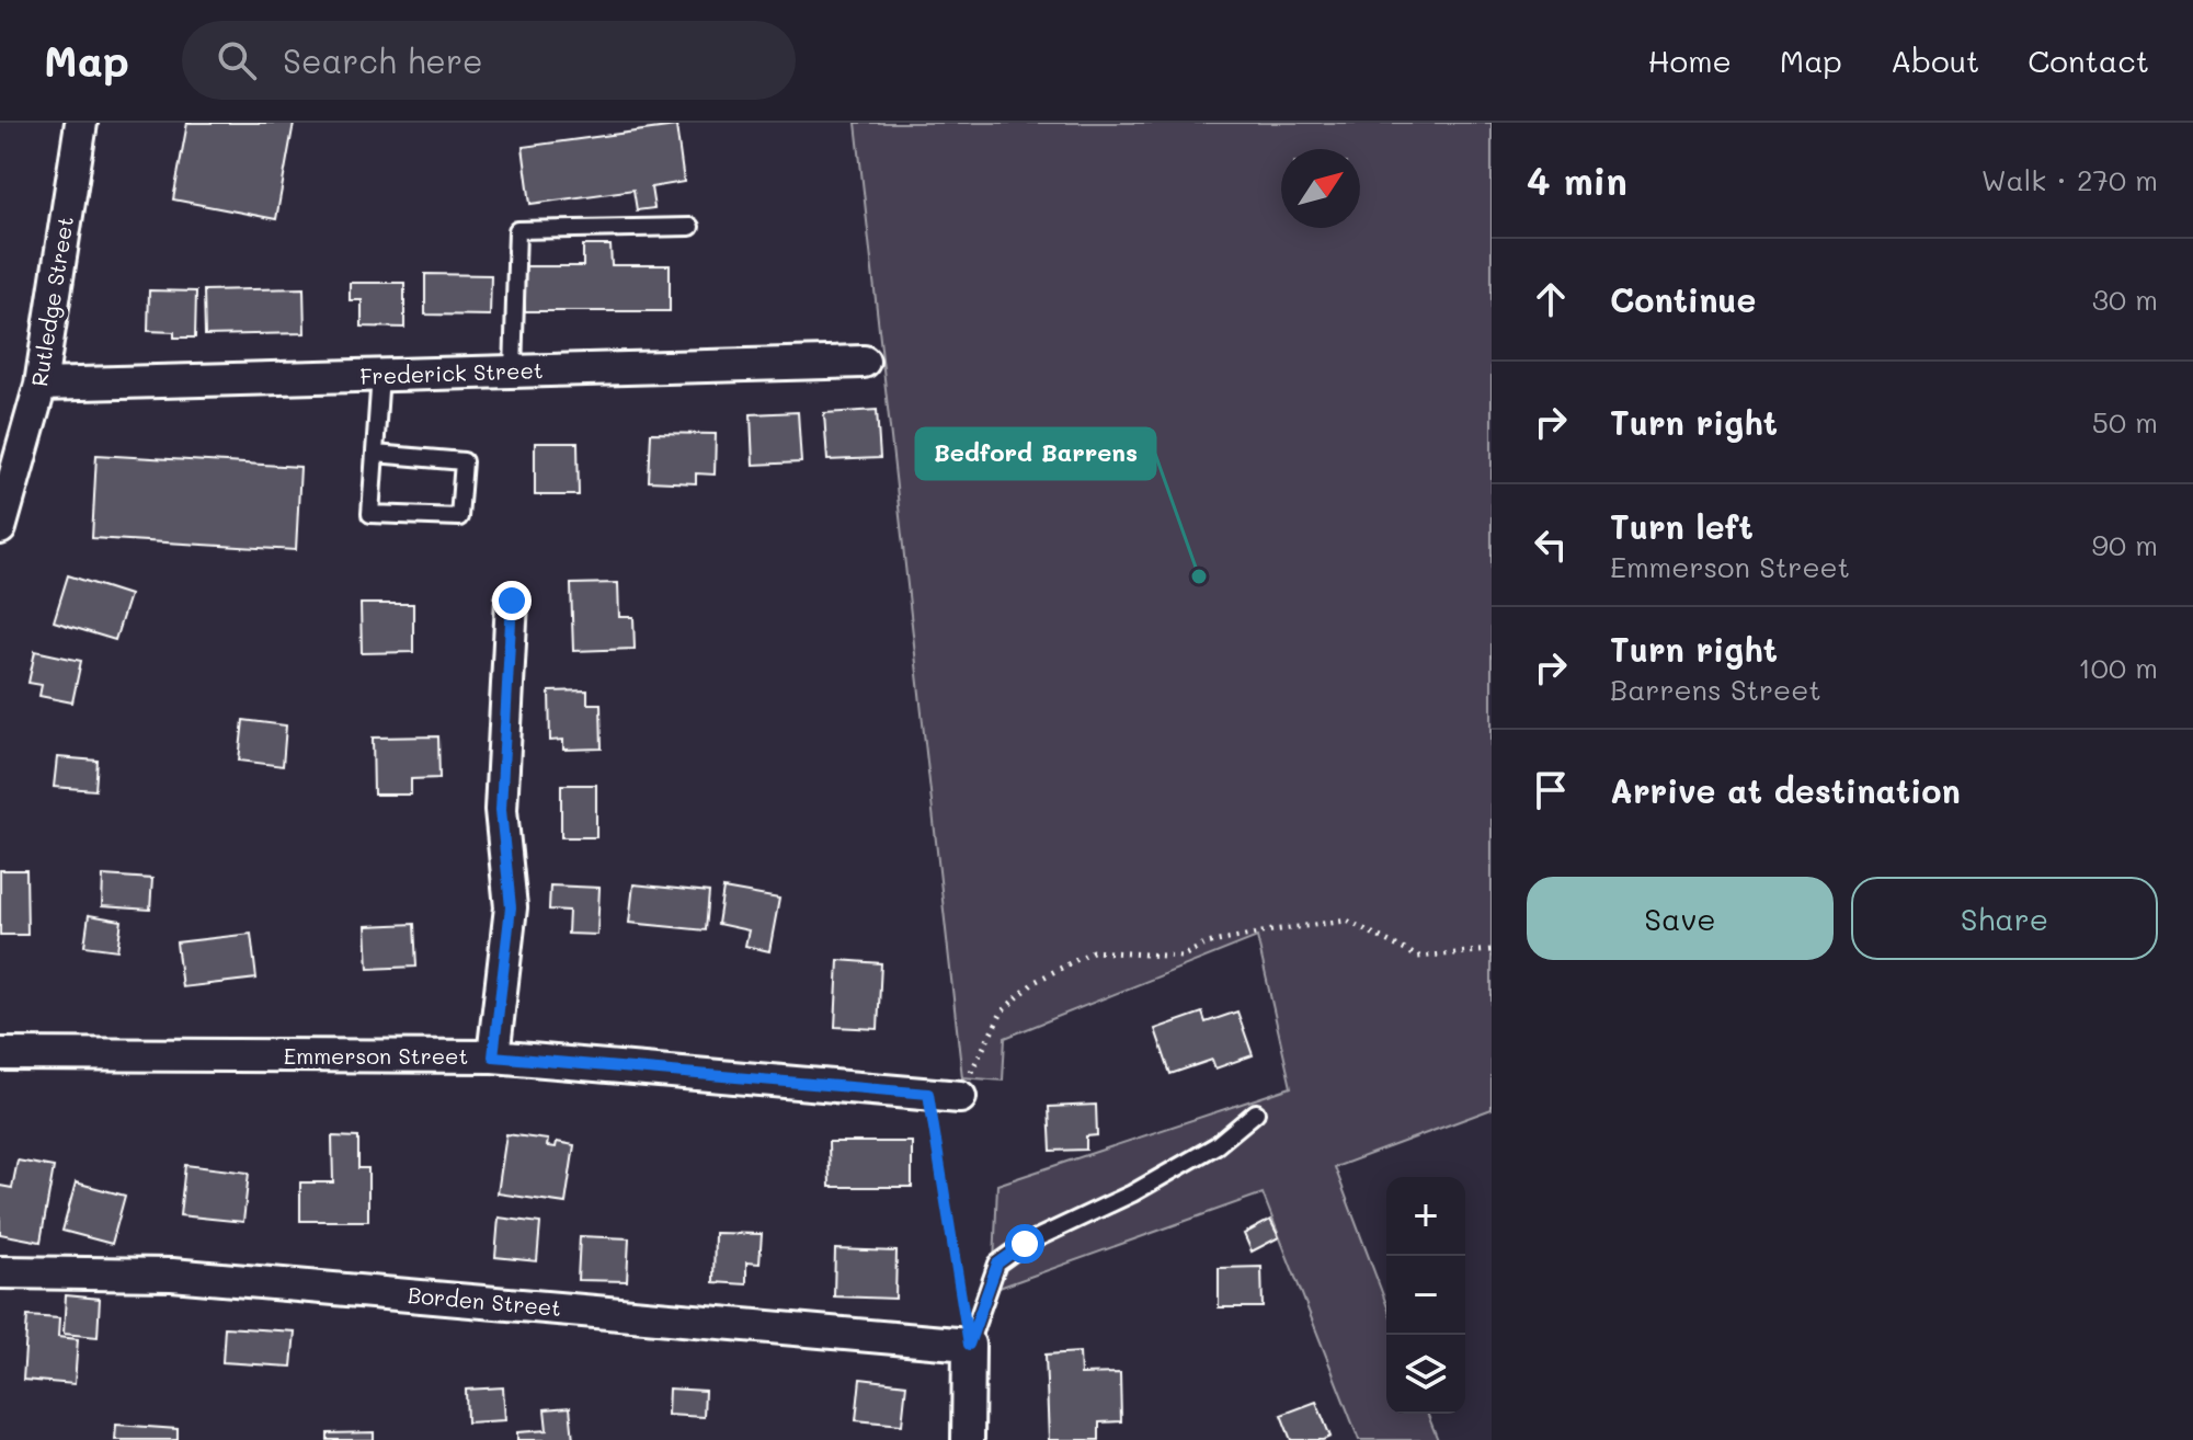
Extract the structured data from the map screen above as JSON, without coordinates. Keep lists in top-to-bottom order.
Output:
{
  "streets": {
    "street": [
      "Rutledge Street",
      "Frederick Street",
      "Emmerson Street",
      "Borden Street"
    ]
  },
  "crossings": [
    ["Rutledge Street", "Frederick Street"]
  ],
  "places": ["Bedford Barrens"],
  "north": "top right",
  "page": {
    "header": "Map",
    "search": "Search here",
    "nav": [
      "Home",
      "Map",
      "About",
      "Contact"
    ],
    "heading": ["4 min", "Walk · 270 m"],
    "list": [
      ["Continue", "30 m"],
      ["Turn right", "50 m"],
      ["Turn left", "Emmerson Street", "90 m"],
      ["Turn right", "Barrens Street", "100 m"],
      "Arrive at destination"
    ],
    "buttons": ["Save", "Share"],
    "map_buttons": ["+", "−"]
  }
}
